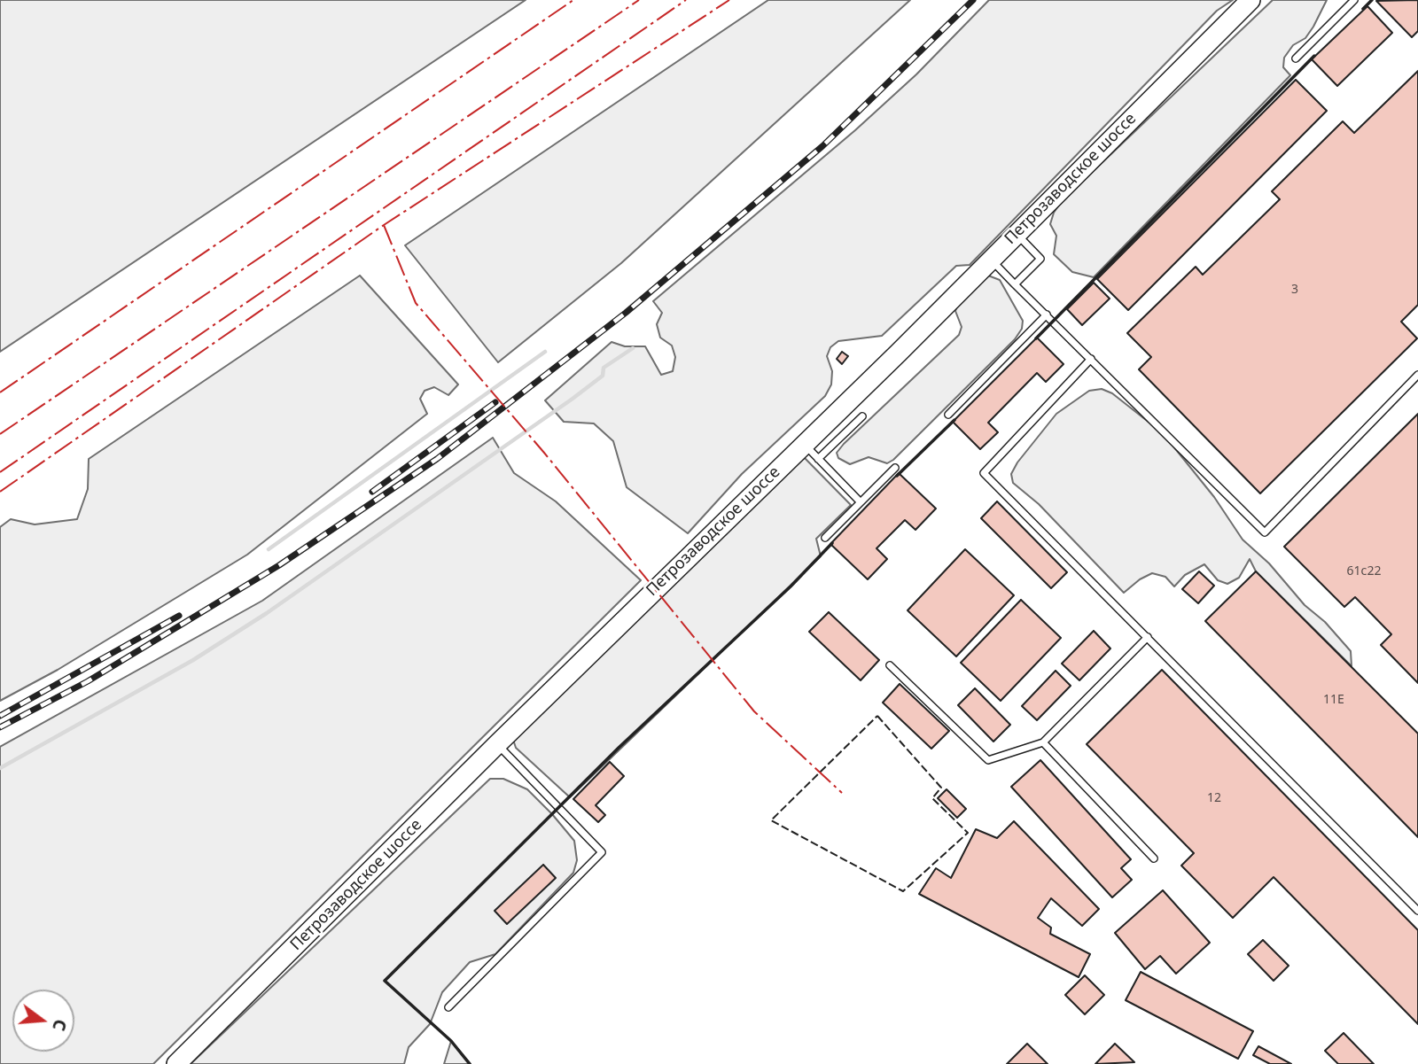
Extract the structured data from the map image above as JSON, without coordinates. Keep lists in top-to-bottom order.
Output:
{
  "streets": {
    "main road": ["Петрозаводское шоссе"]
  },
  "house_numbers": [
    "3",
    "61с22",
    "11Е",
    "12"
  ],
  "north": "right"
}
